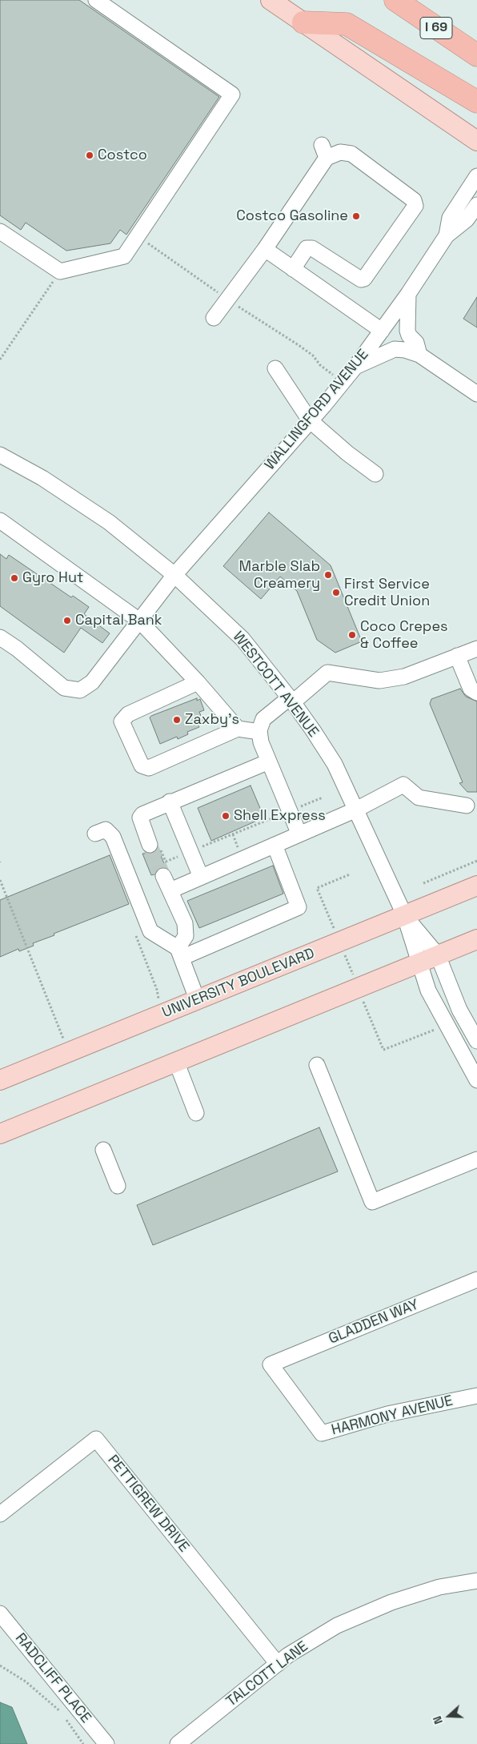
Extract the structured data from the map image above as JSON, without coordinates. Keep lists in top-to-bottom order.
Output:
{
  "streets": {
    "highway": ["I 69"],
    "main road": ["UNIVERSITY BOULEVARD"],
    "street": [
      "WALLINGFORD AVENUE",
      "WESTCOTT AVENUE",
      "GLADDEN WAY",
      "HARMONY AVENUE",
      "PETTIGREW DRIVE",
      "TALCOTT LANE",
      "RADCLIFF PLACE"
    ]
  },
  "crossings": [
    ["WALLINGFORD AVENUE", "WESTCOTT AVENUE"],
    ["WESTCOTT AVENUE", "UNIVERSITY BOULEVARD"],
    ["GLADDEN WAY", "HARMONY AVENUE"],
    ["PETTIGREW DRIVE", "TALCOTT LANE"]
  ],
  "places": [
    "Costco",
    "Costco Gasoline",
    "Marble Slab Creamery",
    "Gyro Hut",
    "First Service Credit Union",
    "Capital Bank",
    "Coco Crepes & Coffee",
    "Zaxby's",
    "Shell Express"
  ],
  "north": "left"
}
